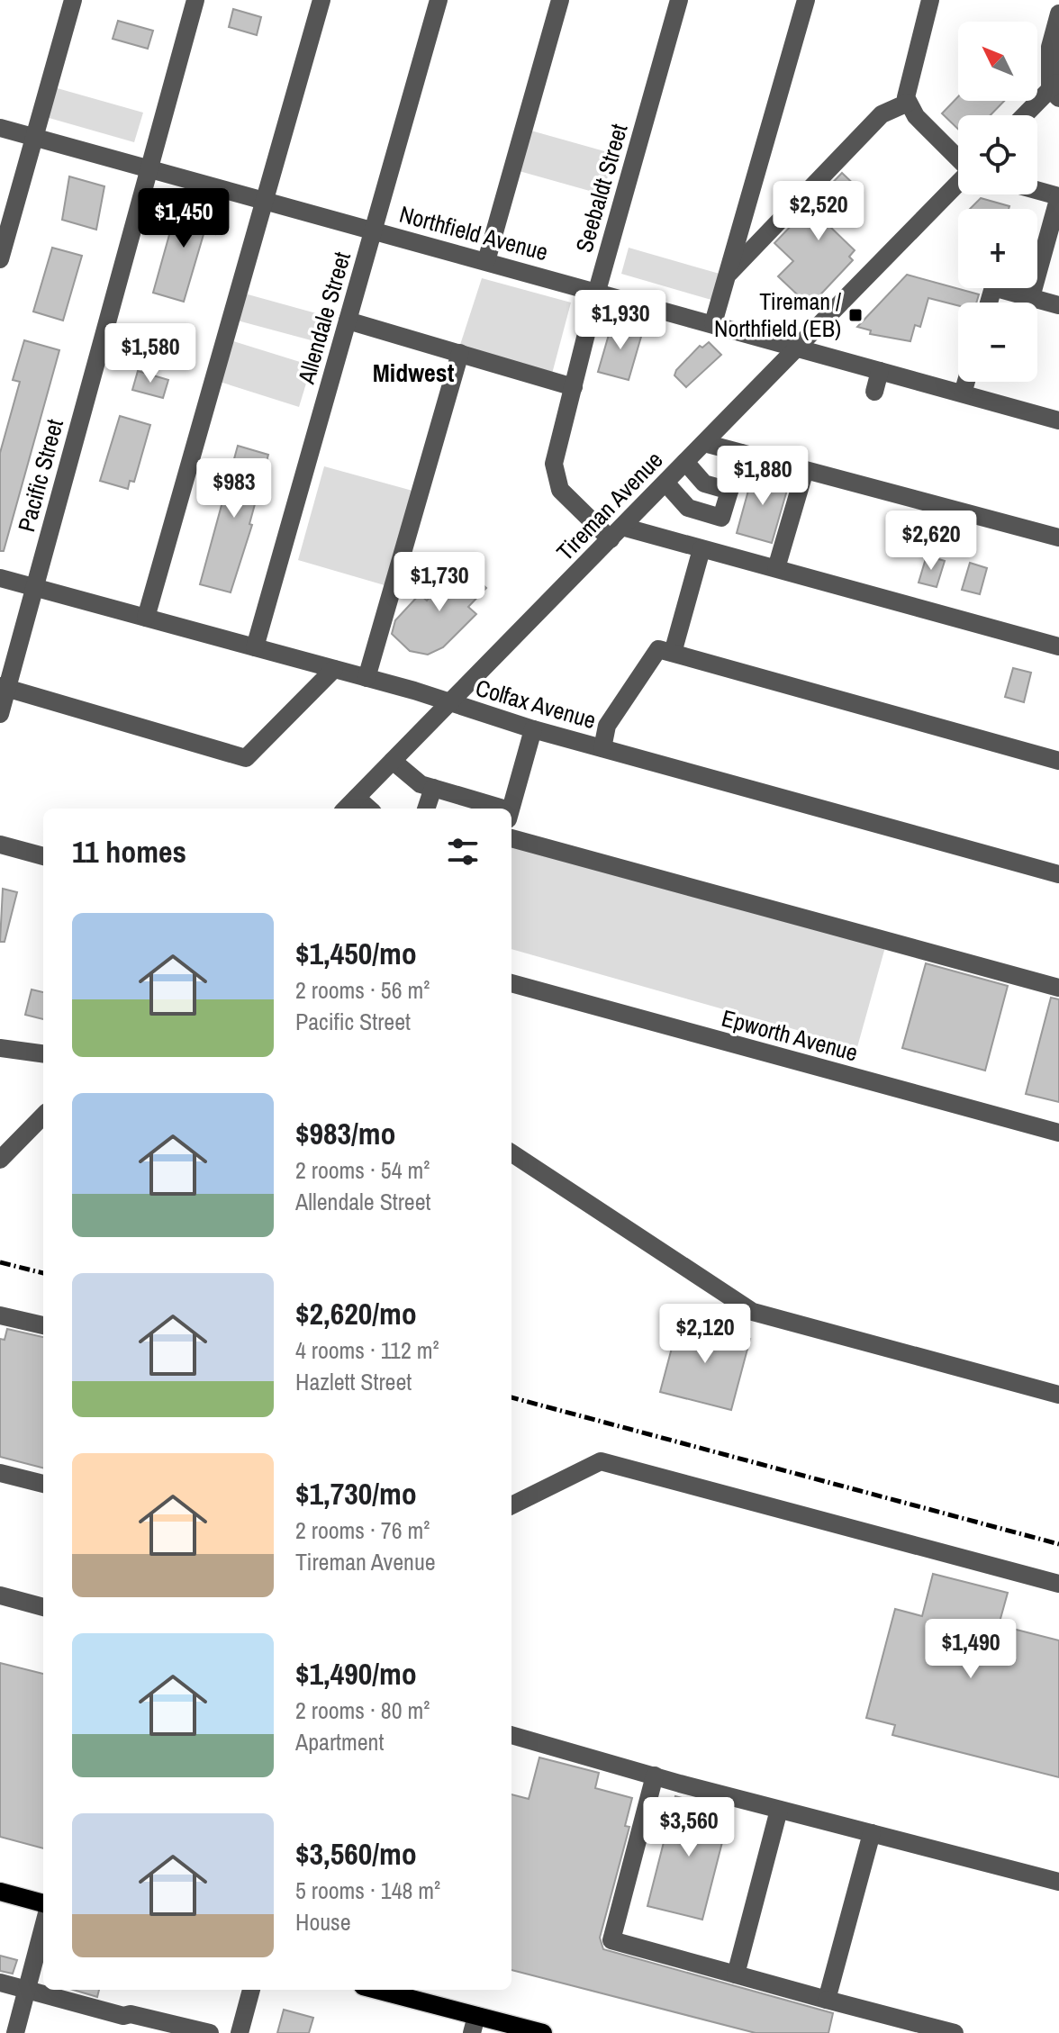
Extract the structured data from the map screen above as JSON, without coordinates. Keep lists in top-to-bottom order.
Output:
{
  "streets": {
    "street": [
      "Seebaldt Street",
      "Northfield Avenue",
      "Allendale Street",
      "Pacific Street",
      "Tireman Avenue",
      "Colfax Avenue",
      "Epworth Avenue"
    ]
  },
  "crossings": [
    ["Seebaldt Street", "Northfield Avenue"],
    ["Seebaldt Street", "Tireman Avenue"],
    ["Northfield Avenue", "Allendale Street"],
    ["Northfield Avenue", "Pacific Street"],
    ["Northfield Avenue", "Tireman Avenue"],
    ["Allendale Street", "Colfax Avenue"],
    ["Pacific Street", "Colfax Avenue"],
    ["Tireman Avenue", "Colfax Avenue"]
  ],
  "districts": ["Midwest"],
  "places": {
    "transit": ["Tireman / Northfield (EB)"]
  },
  "north": "top left",
  "page": {
    "map_buttons": ["+", "−"],
    "price": [
      "$2,520",
      "$1,450",
      "$1,930",
      "$1,580",
      "$1,880",
      "$983",
      "$2,620",
      "$1,730",
      "$2,120",
      "$1,490",
      "$3,560"
    ],
    "heading": "11 homes",
    "list": [
      {
        "name": "$1,450/mo",
        "note": "2 rooms · 56 m² · Pacific Street"
      },
      {
        "name": "$983/mo",
        "note": "2 rooms · 54 m² · Allendale Street"
      },
      {
        "name": "$2,620/mo",
        "note": "4 rooms · 112 m² · Hazlett Street"
      },
      {
        "name": "$1,730/mo",
        "note": "2 rooms · 76 m² · Tireman Avenue"
      },
      {
        "name": "$1,490/mo",
        "note": "2 rooms · 80 m² · Apartment"
      },
      {
        "name": "$3,560/mo",
        "note": "5 rooms · 148 m² · House"
      }
    ]
  }
}
